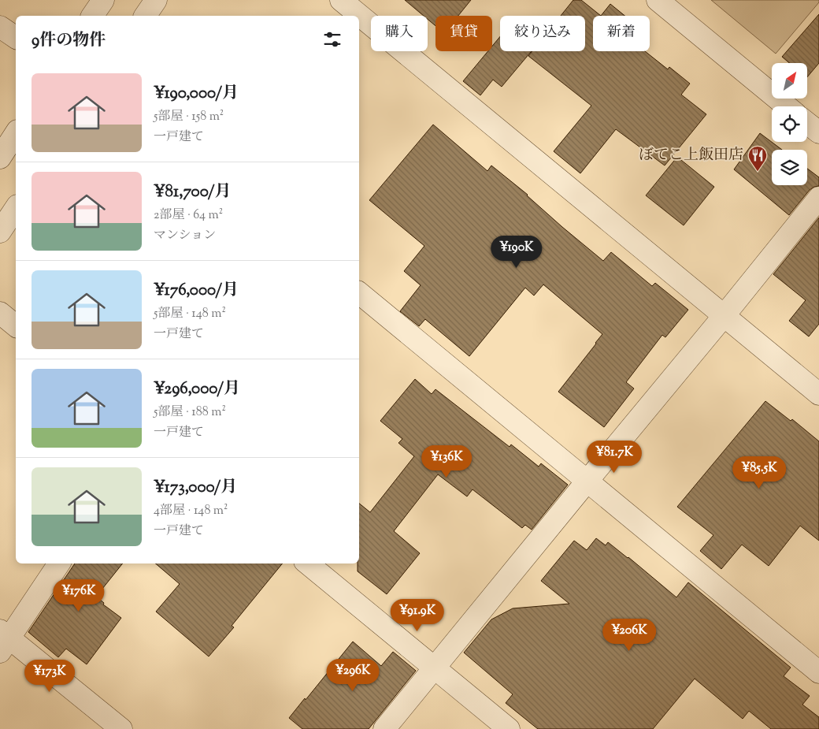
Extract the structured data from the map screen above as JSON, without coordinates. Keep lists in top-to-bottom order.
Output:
{
  "places": {
    "restaurant": ["ぼてこ上飯田店"]
  },
  "north": "top right",
  "page": {
    "chip": [
      "購入",
      "賃貸",
      "絞り込み",
      "新着"
    ],
    "heading": "9件の物件",
    "list": [
      {
        "name": "¥190,000/月",
        "note": "5部屋 · 158 m² · 一戸建て"
      },
      {
        "name": "¥81,700/月",
        "note": "2部屋 · 64 m² · マンション"
      },
      {
        "name": "¥176,000/月",
        "note": "5部屋 · 148 m² · 一戸建て"
      },
      {
        "name": "¥296,000/月",
        "note": "5部屋 · 188 m² · 一戸建て"
      },
      {
        "name": "¥173,000/月",
        "note": "4部屋 · 148 m² · 一戸建て"
      }
    ],
    "price": [
      "¥190K",
      "¥81.7K",
      "¥136K",
      "¥85.5K",
      "¥176K",
      "¥91.9K",
      "¥206K",
      "¥296K",
      "¥173K"
    ]
  }
}
